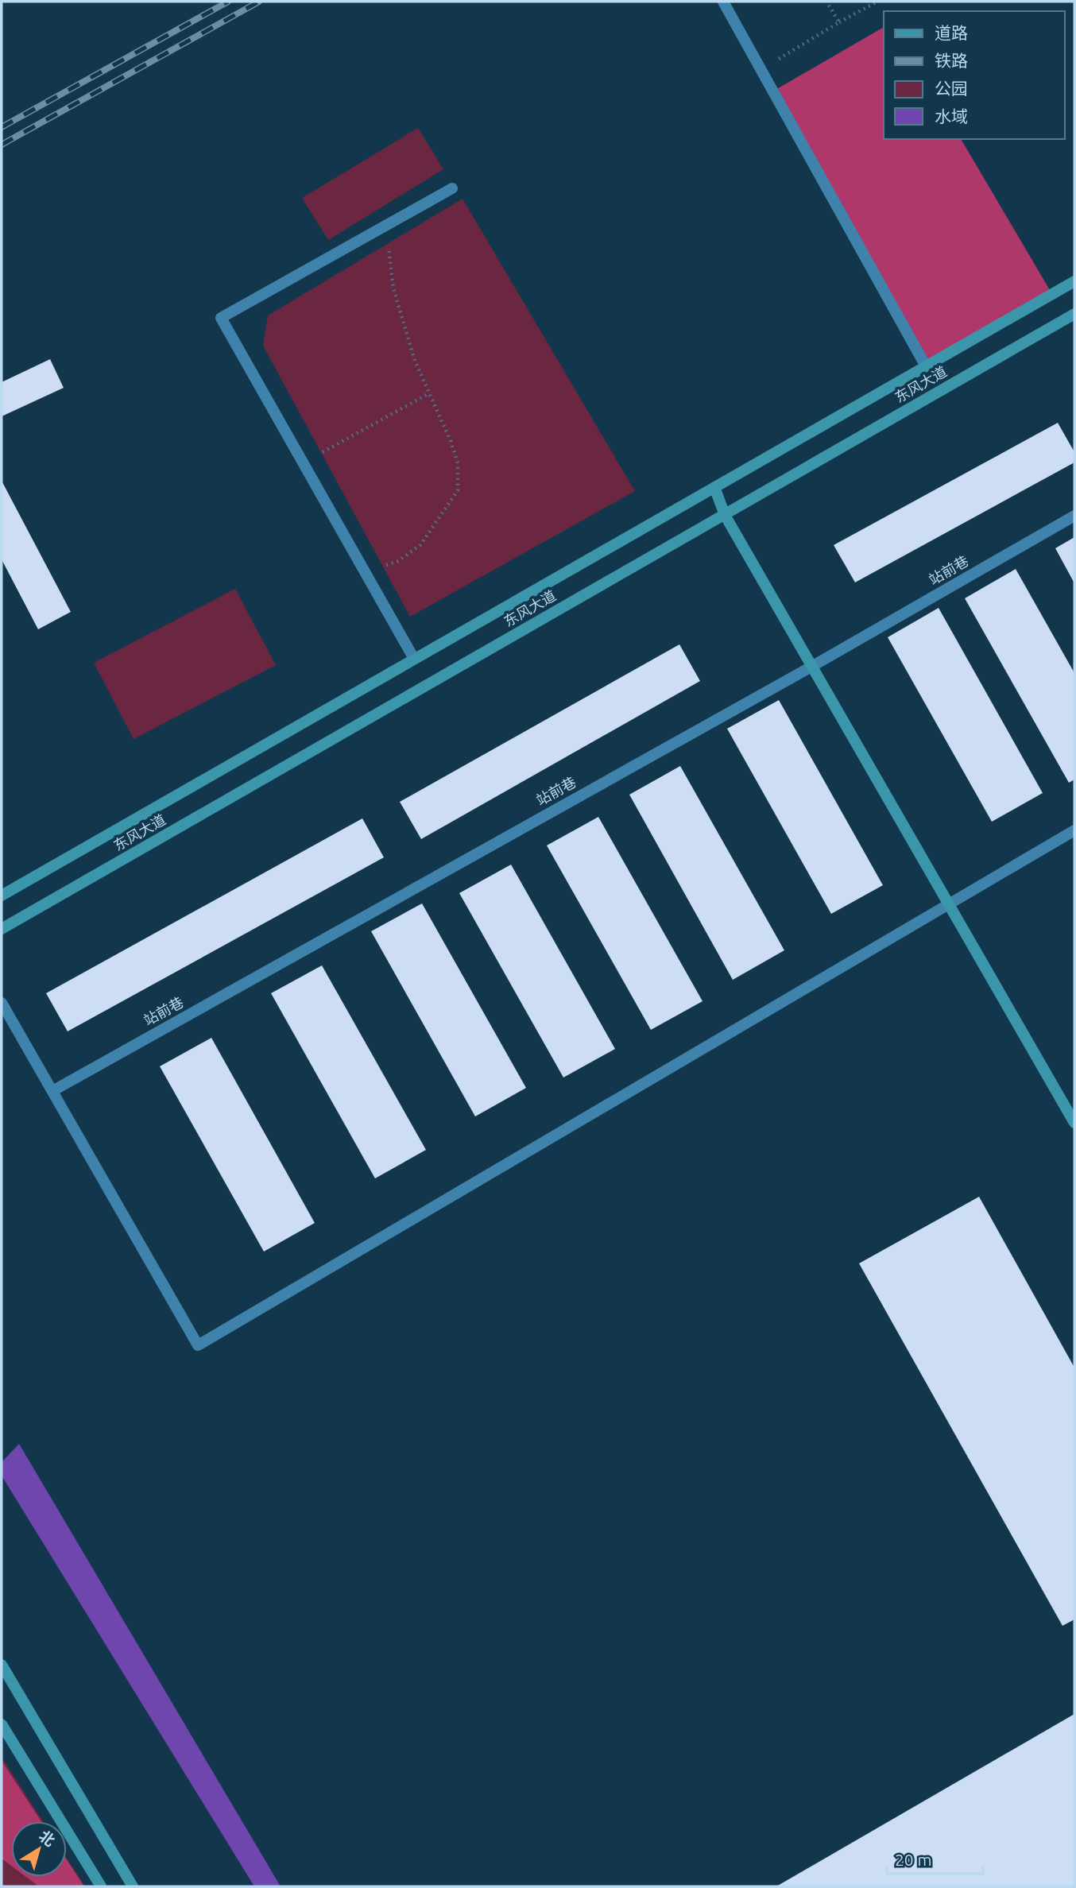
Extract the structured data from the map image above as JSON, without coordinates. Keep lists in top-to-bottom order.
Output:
{
  "streets": {
    "main road": ["东风大道"],
    "street": ["站前巷"]
  },
  "legend": [
    "道路",
    "铁路",
    "公园",
    "水域"
  ],
  "scale_bar": "20 m",
  "north": "top right"
}
